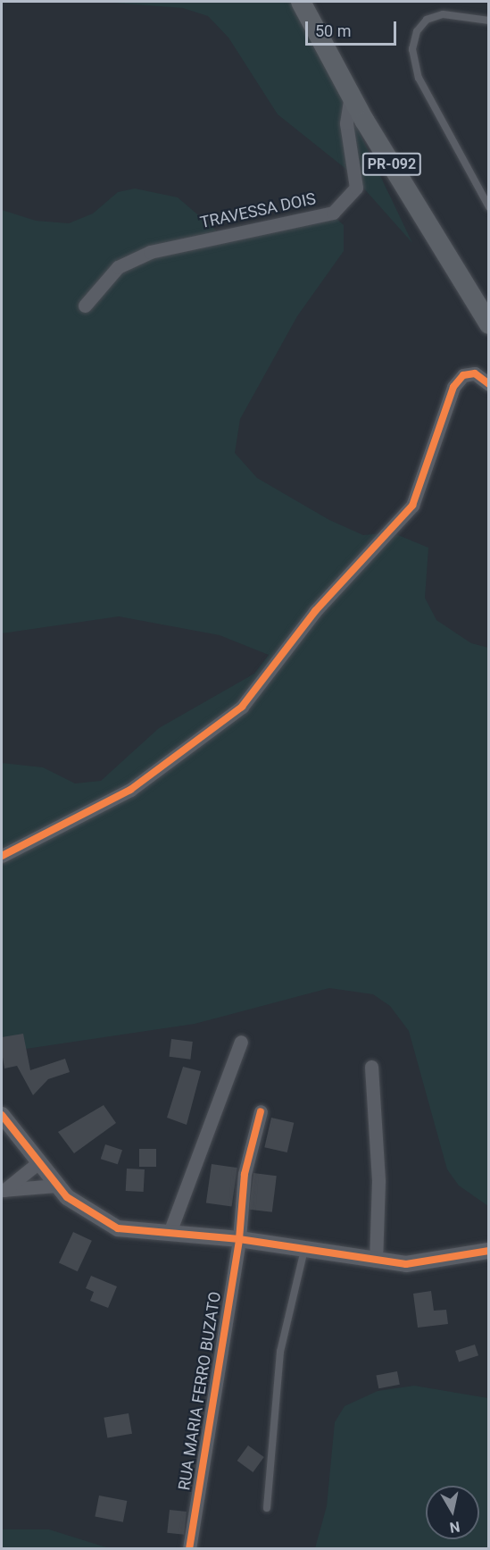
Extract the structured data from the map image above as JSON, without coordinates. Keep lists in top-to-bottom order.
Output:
{
  "streets": {
    "main road": ["PR-092"],
    "street": ["TRAVESSA DOIS", "RUA MARIA FERRO BUZATO"]
  },
  "crossings": [
    ["PR-092", "TRAVESSA DOIS"]
  ],
  "scale_bar": "50 m",
  "north": "bottom"
}
